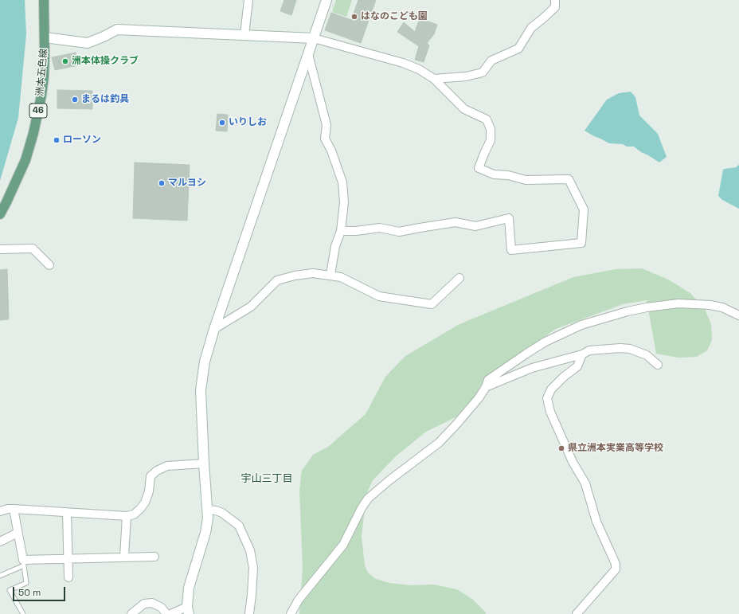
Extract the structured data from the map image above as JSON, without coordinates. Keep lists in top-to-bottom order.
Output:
{
  "streets": {
    "main road": ["洲本五色線", "46"]
  },
  "districts": ["宇山三丁目"],
  "places": [
    "はなのこども園",
    "洲本体操クラブ",
    "まるは釣具",
    "いりしお",
    "ローソン",
    "マルヨシ",
    "県立洲本実業高等学校"
  ],
  "scale_bar": "50 m"
}
